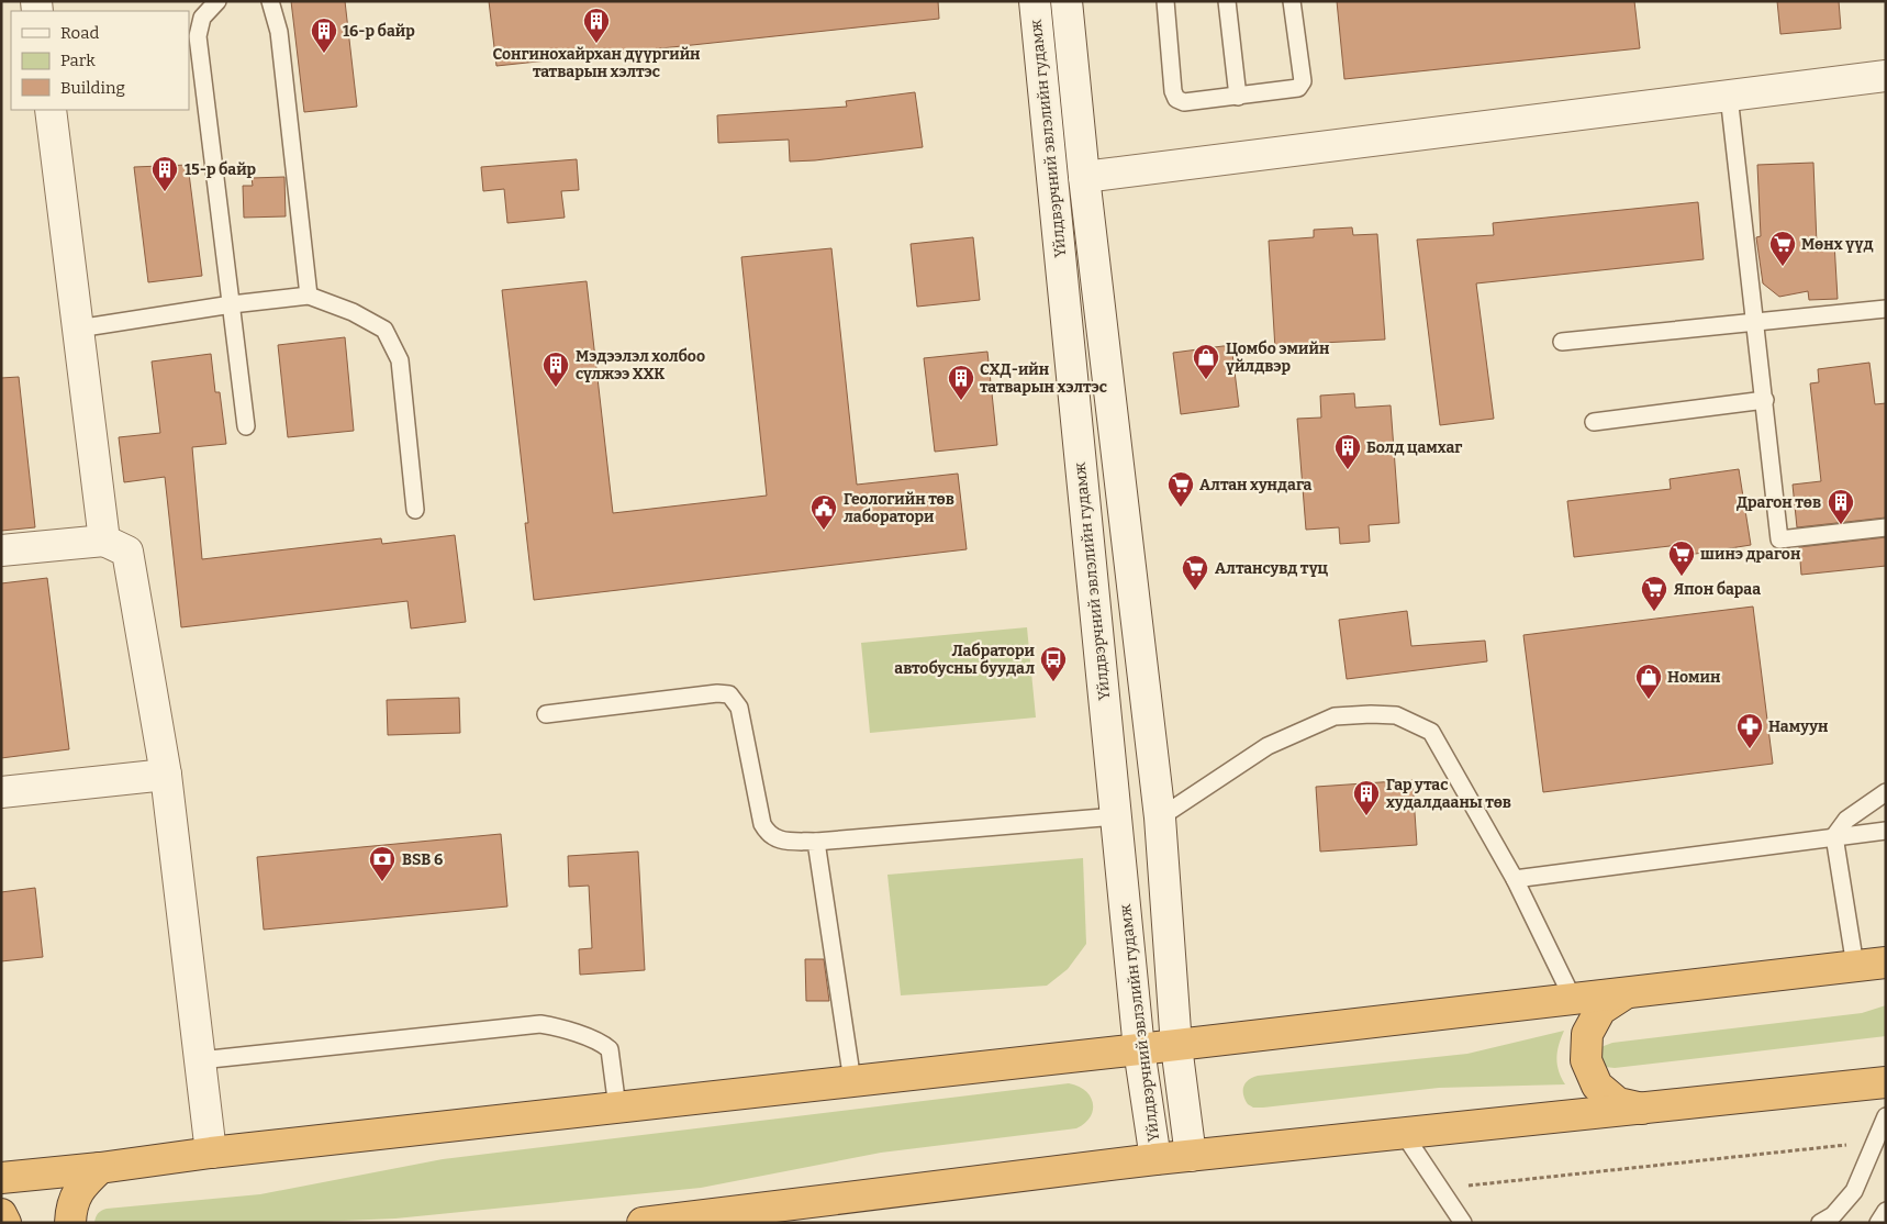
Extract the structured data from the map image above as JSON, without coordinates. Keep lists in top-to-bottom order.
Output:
{
  "streets": {
    "main road": ["Үйлдвэрчний эвлэлийн гудамж"]
  },
  "places": {
    "building": [
      "Сонгинохайрхан дүүргийн татварын хэлтэс",
      "16-р байр",
      "15-р байр",
      "Мэдээлэл холбоо сүлжээ ХХК",
      "СХД-ийн татварын хэлтэс",
      "Болд цамхаг",
      "Драгон төв",
      "Гар утас худалдааны төв"
    ],
    "supermarket": [
      "Мөнх үүд",
      "Алтан хундага",
      "шинэ драгон",
      "Алтансувд түц",
      "Япон бараа"
    ],
    "shop": ["Цомбо эмийн үйлдвэр", "Номин"],
    "public building": ["Геологийн төв лаборатори"],
    "bus stop": ["Лабратори автобусны буудал"],
    "pharmacy": ["Намуун"],
    "bank": ["BSB 6"]
  },
  "legend": ["Road", "Park", "Building"]
}
